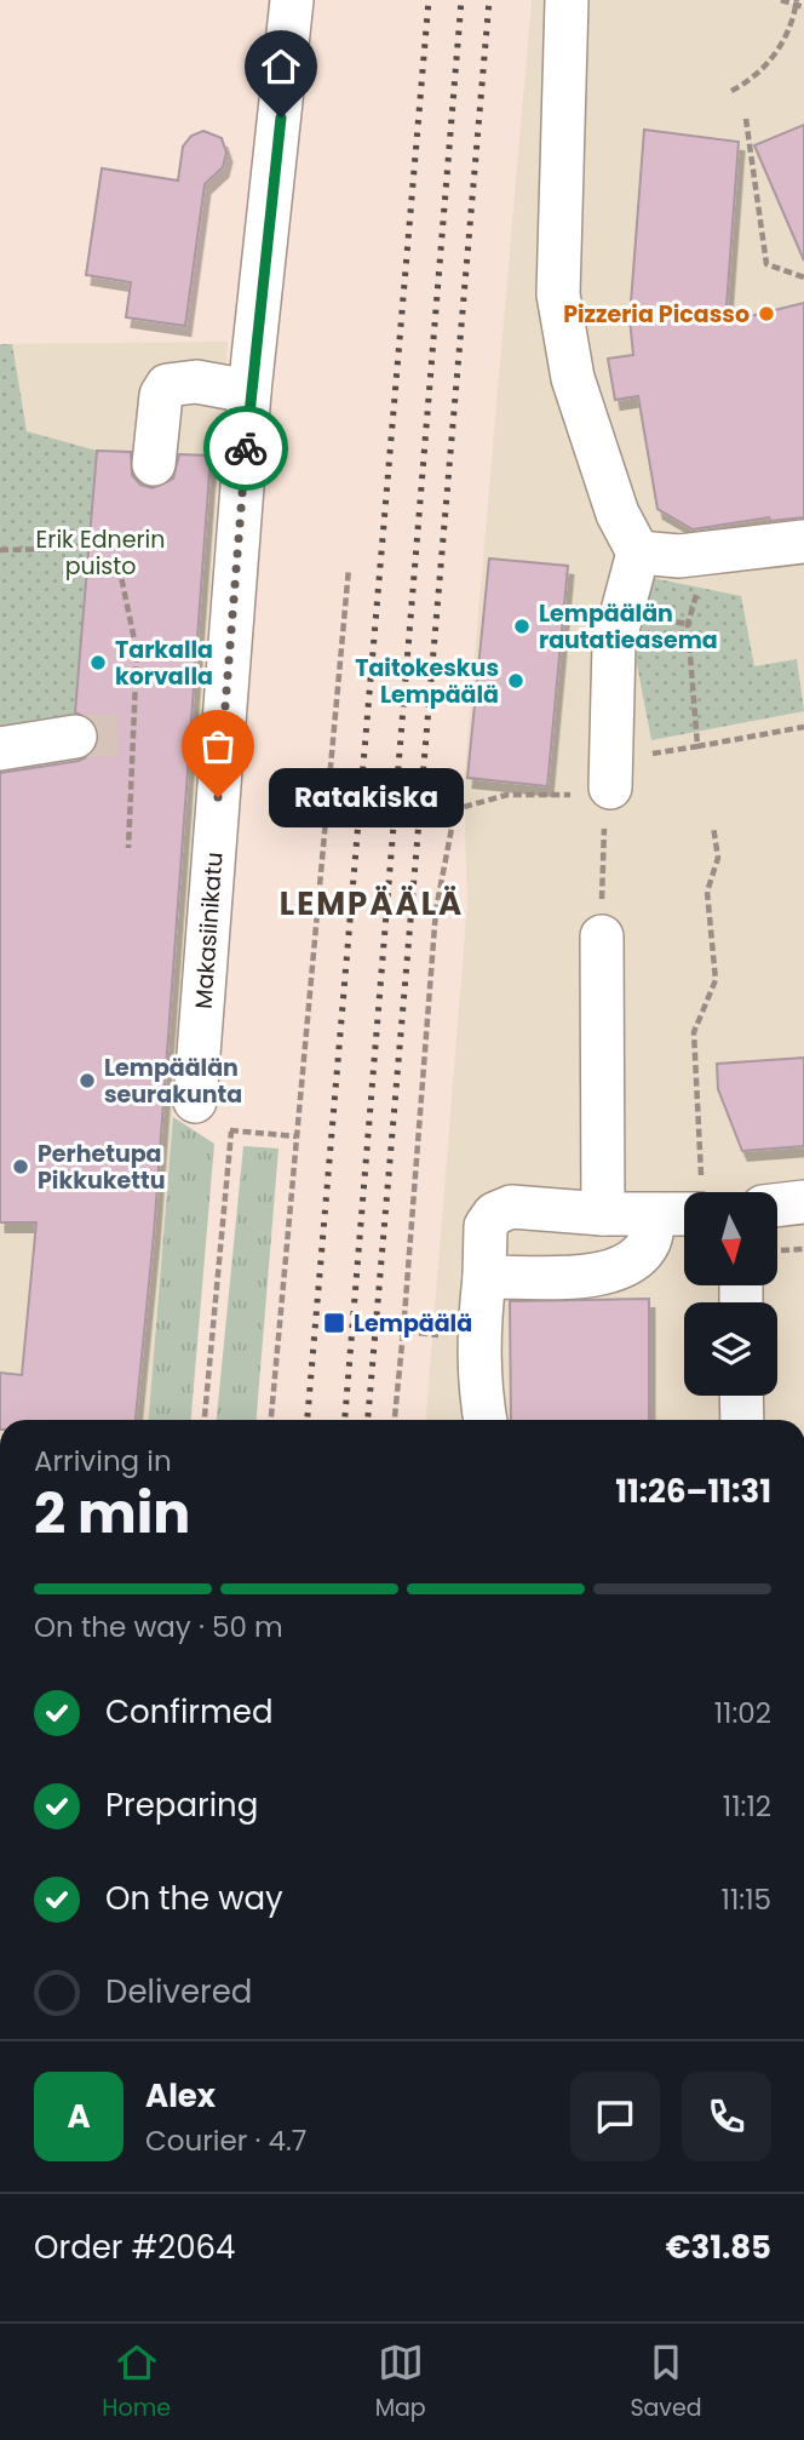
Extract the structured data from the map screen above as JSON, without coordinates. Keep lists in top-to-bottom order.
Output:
{
  "streets": {
    "street": ["Makasiinikatu"]
  },
  "districts": ["LEMPÄÄLÄ"],
  "parks": ["Erik Ednerin puisto"],
  "places": {
    "other": [
      "Pizzeria Picasso",
      "Lempäälän rautatieasema",
      "Tarkalla korvalla",
      "Taitokeskus Lempäälä",
      "Ratakiska",
      "Lempäälän seurakunta",
      "Perhetupa Pikkukettu"
    ],
    "transit": ["Lempäälä"]
  },
  "north": "bottom",
  "page": {
    "bubble": "Ratakiska",
    "heading": ["2 min", "Arriving in", "11:26–11:31"],
    "panel": [
      "Alex",
      "Courier · 4.7",
      "Order #2064",
      "€31.85"
    ],
    "bar": "On the way · 50 m",
    "list": [
      ["Confirmed", "11:02"],
      ["Preparing", "11:12"],
      ["On the way", "11:15"],
      "Delivered"
    ],
    "round": "A",
    "tabs": ["Home", "Map", "Saved"]
  }
}
